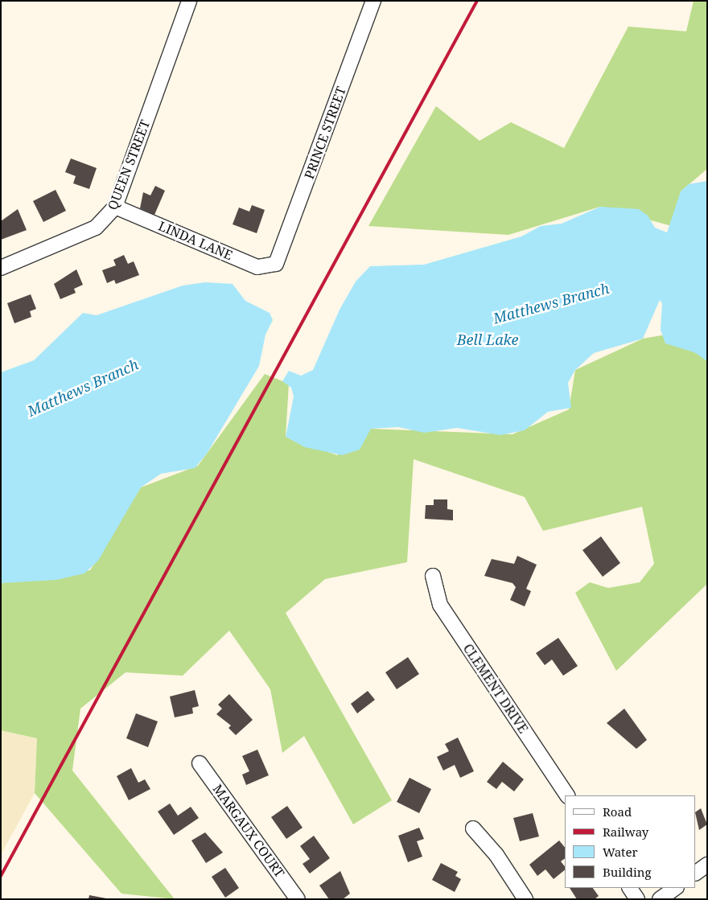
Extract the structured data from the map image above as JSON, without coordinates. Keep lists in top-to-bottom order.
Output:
{
  "streets": {
    "street": [
      "PRINCE STREET",
      "QUEEN STREET",
      "LINDA LANE",
      "CLEMENT DRIVE",
      "MARGAUX COURT"
    ]
  },
  "crossings": [
    ["PRINCE STREET", "LINDA LANE"],
    ["QUEEN STREET", "LINDA LANE"]
  ],
  "water": ["Matthews Branch", "Bell Lake"],
  "legend": [
    "Road",
    "Railway",
    "Water",
    "Building"
  ]
}
